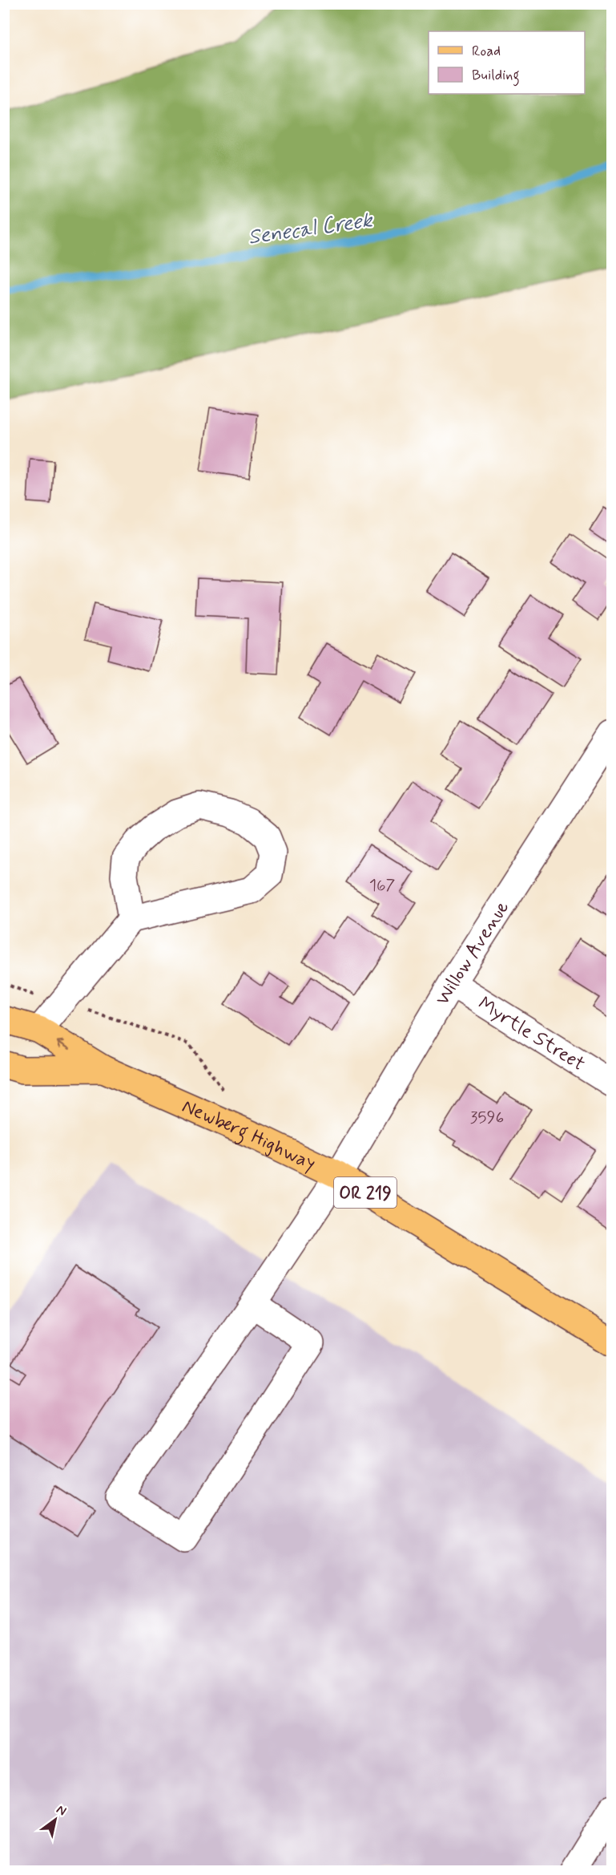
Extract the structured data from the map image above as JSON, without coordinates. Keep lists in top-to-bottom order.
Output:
{
  "streets": {
    "main road": ["Newberg Highway", "OR 219"],
    "street": ["Willow Avenue", "Myrtle Street"]
  },
  "crossings": [
    ["Willow Avenue", "Myrtle Street"],
    ["Willow Avenue", "Newberg Highway"]
  ],
  "water": ["Senecal Creek"],
  "house_numbers": ["167", "3596"],
  "legend": ["Road", "Building"],
  "north": "top right"
}
